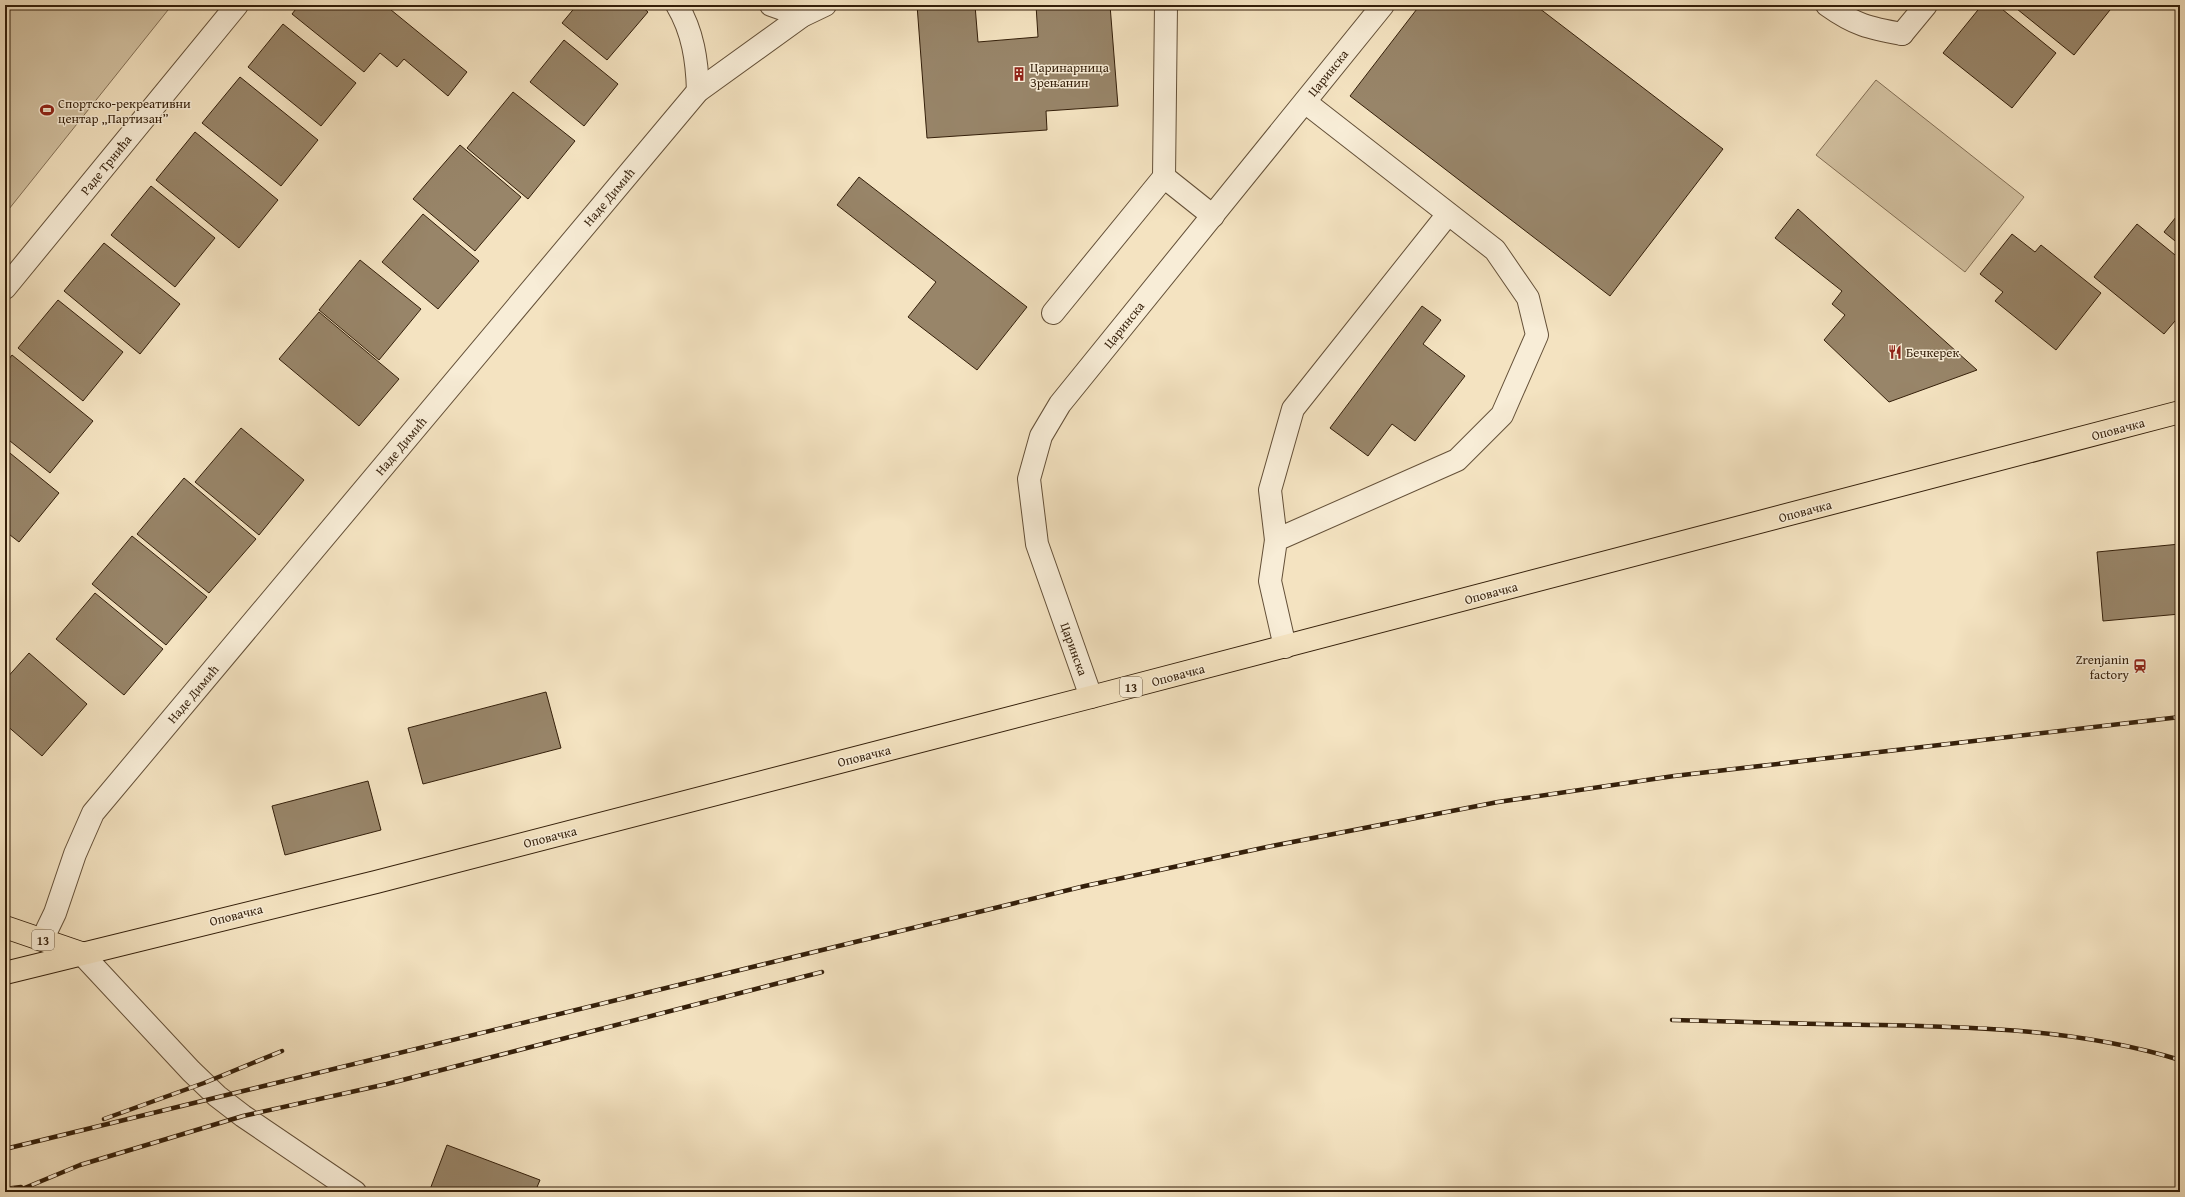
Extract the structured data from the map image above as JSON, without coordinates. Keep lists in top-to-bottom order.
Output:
{
  "streets": {
    "main road": ["Оповачка", "13"],
    "street": ["Царинска", "Раде Трнића", "Наде Димић"]
  },
  "crossings": [
    ["Царинска", "Оповачка"],
    ["Наде Димић", "13"],
    ["Оповачка", "13"]
  ],
  "places": {
    "building": ["Царинарница Зрењанин"],
    "sports": ["Спортско-рекреативни центар „Партизан”"],
    "restaurant": ["Бечкерек"],
    "station": ["Zrenjanin factory"]
  }
}
